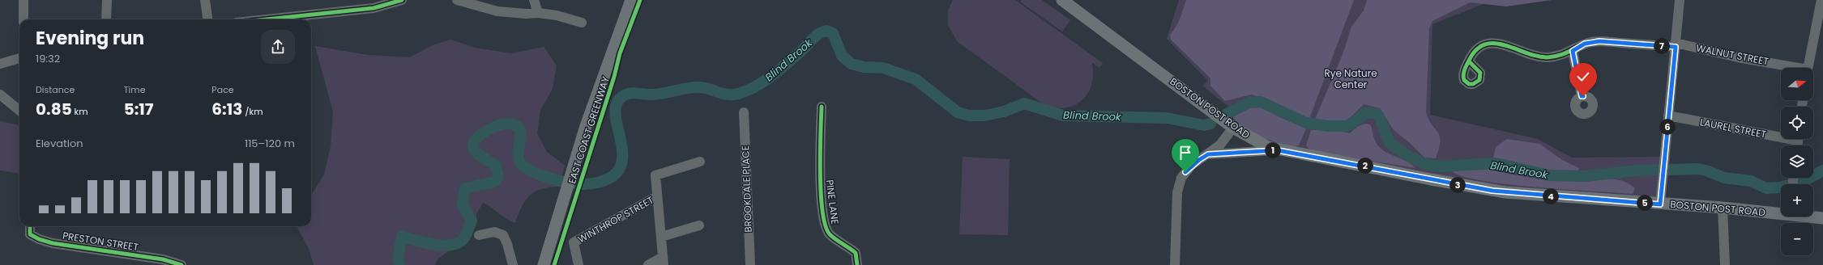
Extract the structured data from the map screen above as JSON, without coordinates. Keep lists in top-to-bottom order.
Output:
{
  "streets": {
    "main road": ["BOSTON POST ROAD"],
    "street": [
      "WALNUT STREET",
      "LAUREL STREET",
      "BROOKDALE PLACE",
      "PINE LANE",
      "WINTHROP STREET",
      "PRESTON STREET"
    ],
    "cycle path": ["EAST COAST GREENWAY"]
  },
  "water": ["Blind Brook"],
  "parks": ["Rye Nature Center"],
  "north": "right",
  "page": {
    "heading": ["Evening run", "19:32"],
    "pins": [
      "7",
      "6",
      "1",
      "2",
      "3",
      "4",
      "5"
    ],
    "map_buttons": ["+", "−"],
    "stats": [
      ["Distance", "0.85 km"],
      ["Time", "5:17"],
      ["Pace", "6:13 /km"]
    ],
    "chart": ["Elevation", "115–120 m"]
  }
}
